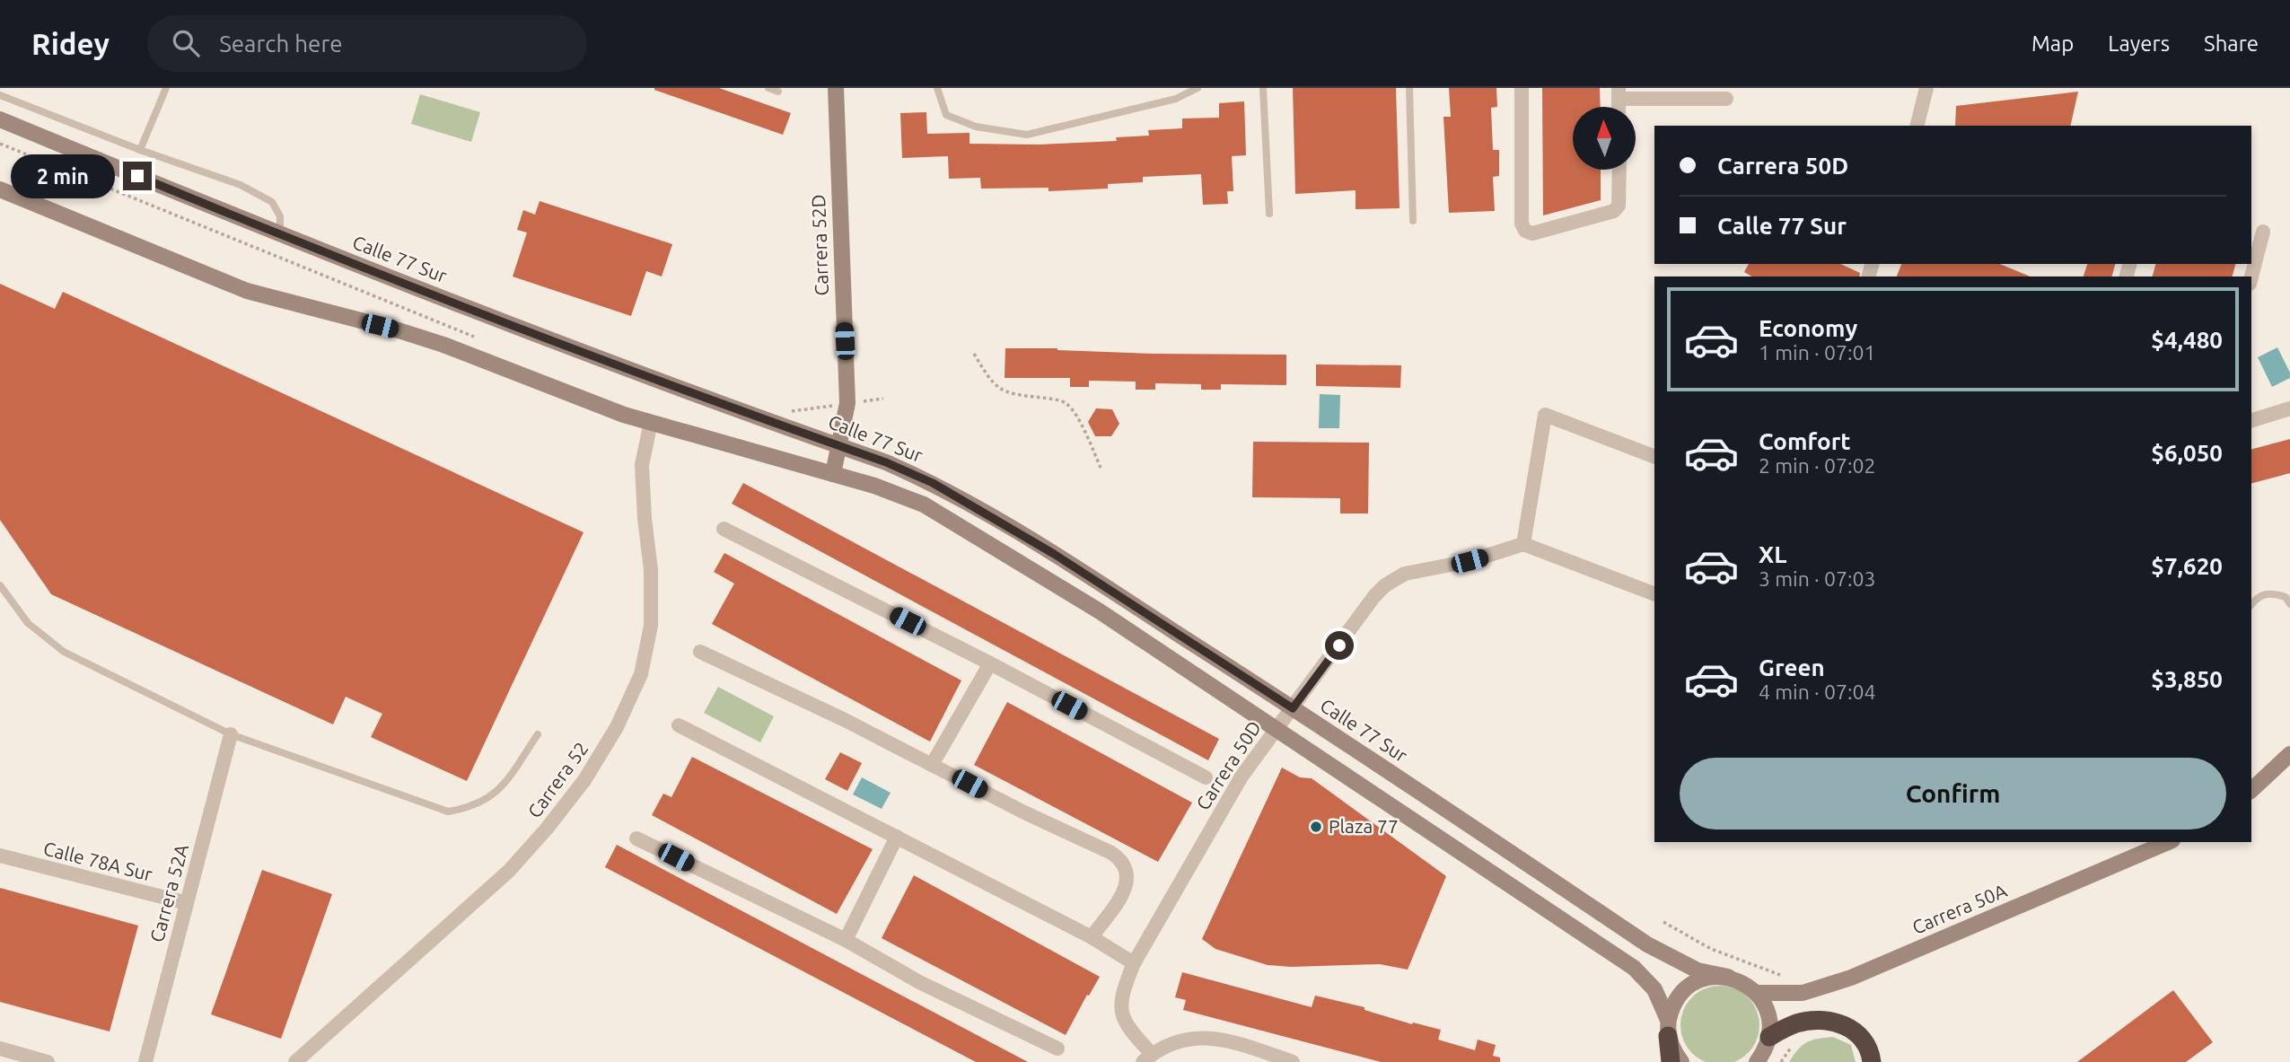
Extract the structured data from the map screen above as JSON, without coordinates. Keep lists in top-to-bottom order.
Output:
{
  "streets": {
    "street": [
      "Carrera 52D",
      "Calle 77 Sur",
      "Carrera 50D",
      "Carrera 52",
      "Calle 78A Sur",
      "Carrera 52A",
      "Carrera 50A"
    ]
  },
  "crossings": [
    ["Carrera 52D", "Calle 77 Sur"],
    ["Calle 77 Sur", "Carrera 50D"],
    ["Calle 77 Sur", "Carrera 50A"],
    ["Calle 78A Sur", "Carrera 52A"]
  ],
  "places": ["Plaza 77"],
  "north": "top",
  "page": {
    "header": "Ridey",
    "search": "Search here",
    "nav": ["Map", "Layers", "Share"],
    "banner": ["Carrera 50D", "Calle 77 Sur"],
    "bubble": "2 min",
    "list": [
      {
        "name": "Economy",
        "note": "1 min · 07:01",
        "value": "$4,480"
      },
      {
        "name": "Comfort",
        "note": "2 min · 07:02",
        "value": "$6,050"
      },
      {
        "name": "XL",
        "note": "3 min · 07:03",
        "value": "$7,620"
      },
      {
        "name": "Green",
        "note": "4 min · 07:04",
        "value": "$3,850"
      }
    ],
    "buttons": "Confirm"
  }
}
